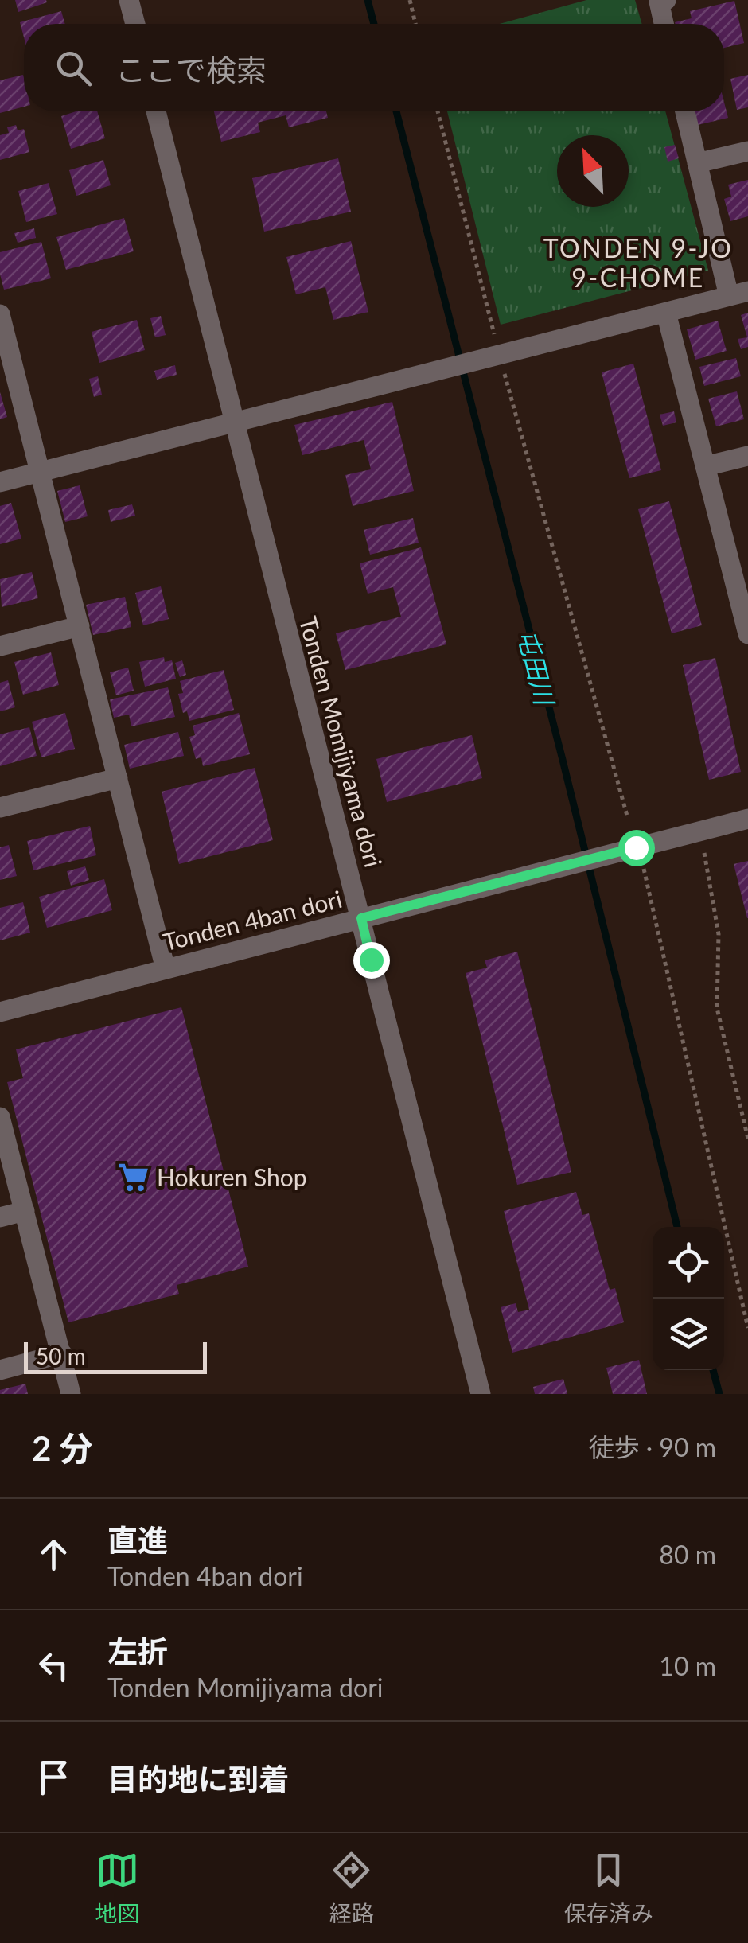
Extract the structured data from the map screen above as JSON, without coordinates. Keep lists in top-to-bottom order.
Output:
{
  "streets": {
    "street": ["Tonden Momijiyama dori", "Tonden 4ban dori"]
  },
  "crossings": [
    ["Tonden Momijiyama dori", "Tonden 4ban dori"]
  ],
  "districts": ["TONDEN 9-JO 9-CHOME"],
  "water": ["屯田川"],
  "places": {
    "supermarket": ["Hokuren Shop"]
  },
  "scale_bar": "50 m",
  "north": "top left",
  "page": {
    "search": "ここで検索",
    "scale": "50 m",
    "heading": ["2 分", "徒歩 · 90 m"],
    "list": [
      ["直進", "Tonden 4ban dori", "80 m"],
      ["左折", "Tonden Momijiyama dori", "10 m"],
      "目的地に到着"
    ],
    "nav": ["地図", "経路", "保存済み"]
  }
}
